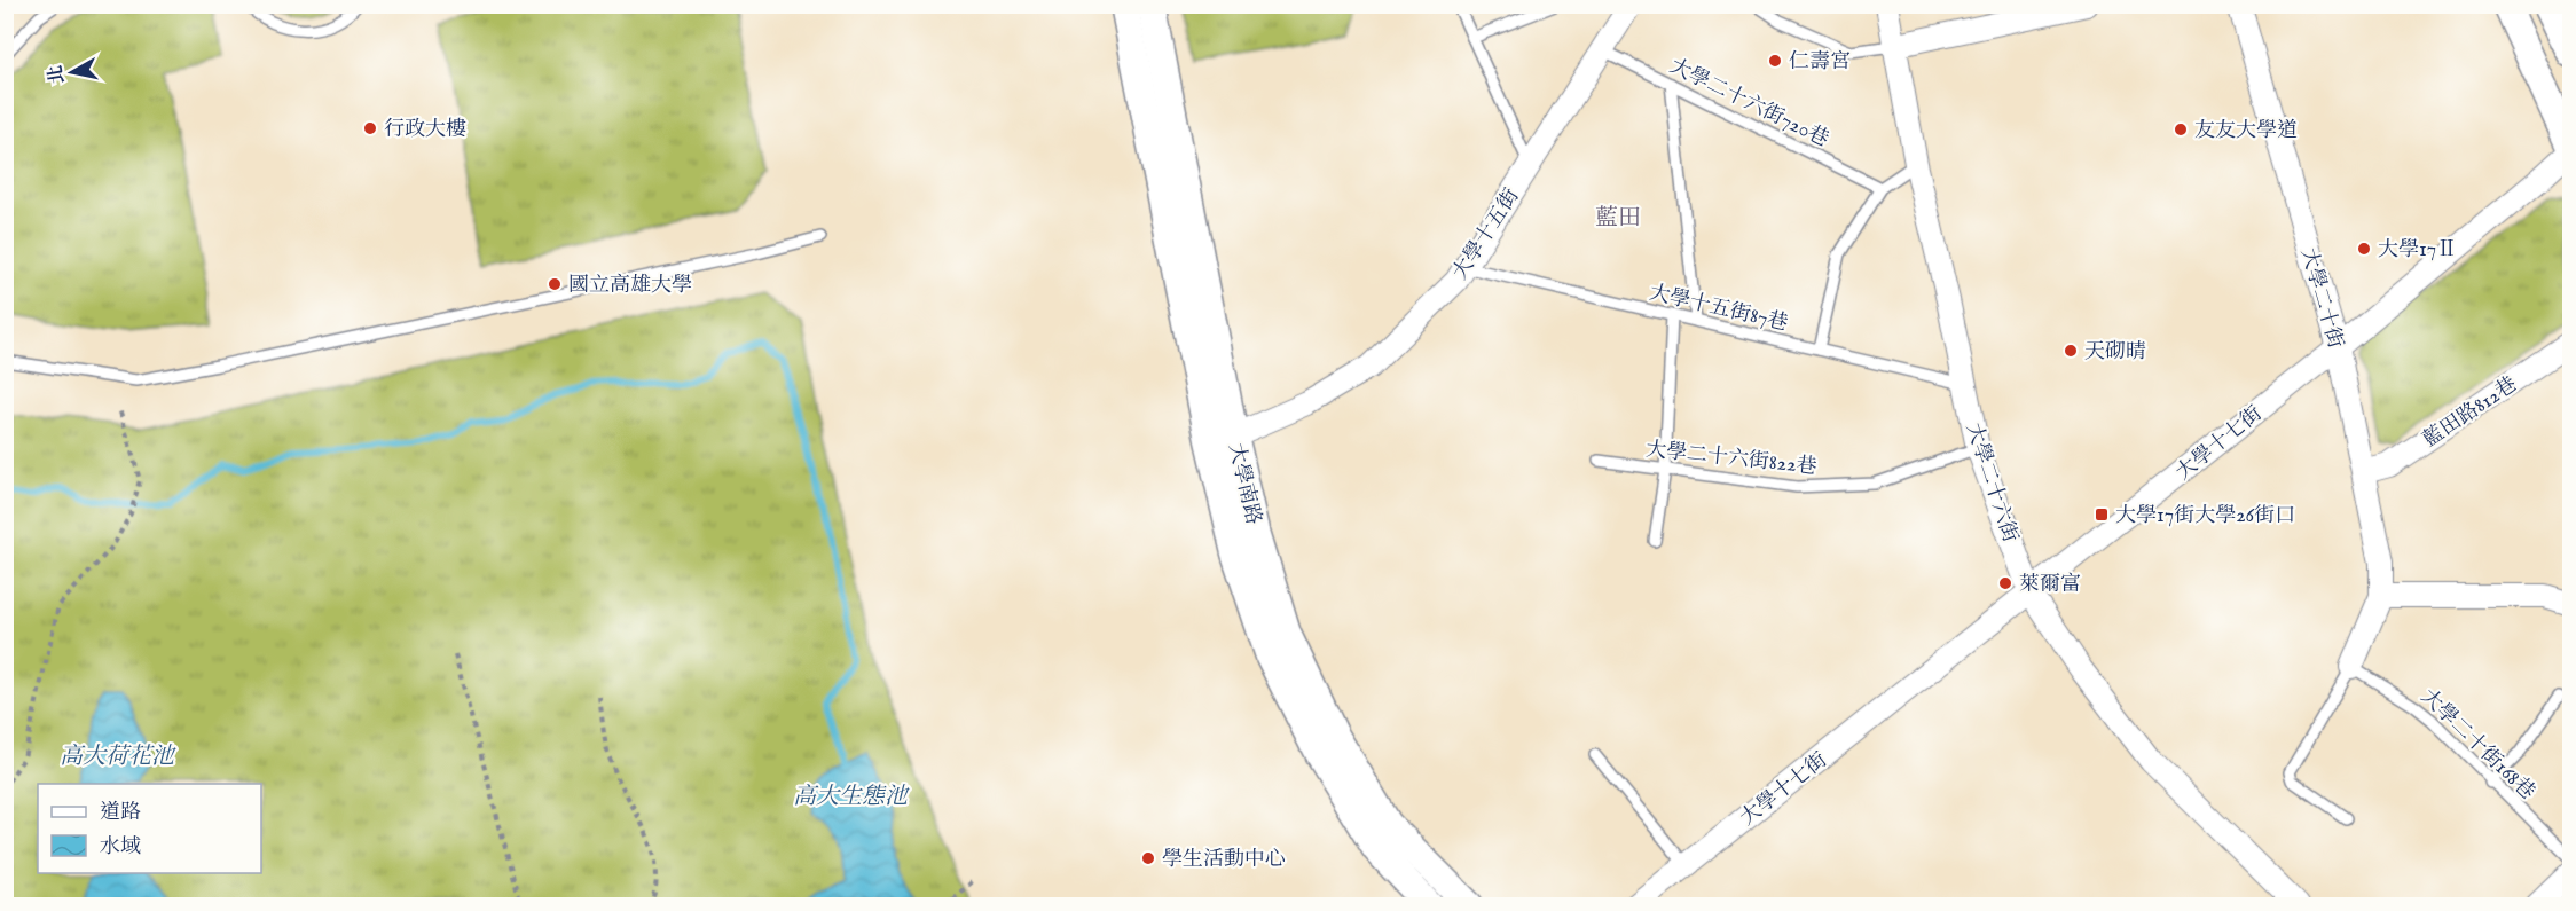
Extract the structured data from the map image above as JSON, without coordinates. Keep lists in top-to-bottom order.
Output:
{
  "streets": {
    "street": [
      "大學十五街",
      "大學二十街",
      "藍田路812巷",
      "大學十七街",
      "大學二十六街",
      "大學南路"
    ],
    "lane": [
      "大學二十六街720巷",
      "大學十五街87巷",
      "大學二十六街822巷",
      "大學二十街168巷"
    ]
  },
  "crossings": [
    ["大學二十六街720巷", "大學十五街"],
    ["大學十五街", "大學十五街87巷"],
    ["大學十五街", "大學南路"],
    ["大學二十街", "藍田路812巷"],
    ["大學二十街", "大學十七街"],
    ["大學二十街", "大學二十街168巷"],
    ["大學十五街87巷", "大學二十六街"],
    ["大學十七街", "大學二十六街"],
    ["大學二十六街822巷", "大學二十六街"]
  ],
  "districts": ["藍田"],
  "water": ["高大荷花池", "高大生態池"],
  "places": {
    "other": [
      "仁壽宮",
      "行政大樓",
      "友友大學道",
      "大學17Ⅱ",
      "國立高雄大學",
      "天砌晴",
      "萊爾富",
      "學生活動中心"
    ],
    "transit": ["大學17街大學26街口"]
  },
  "legend": ["道路", "水域"],
  "north": "left"
}
